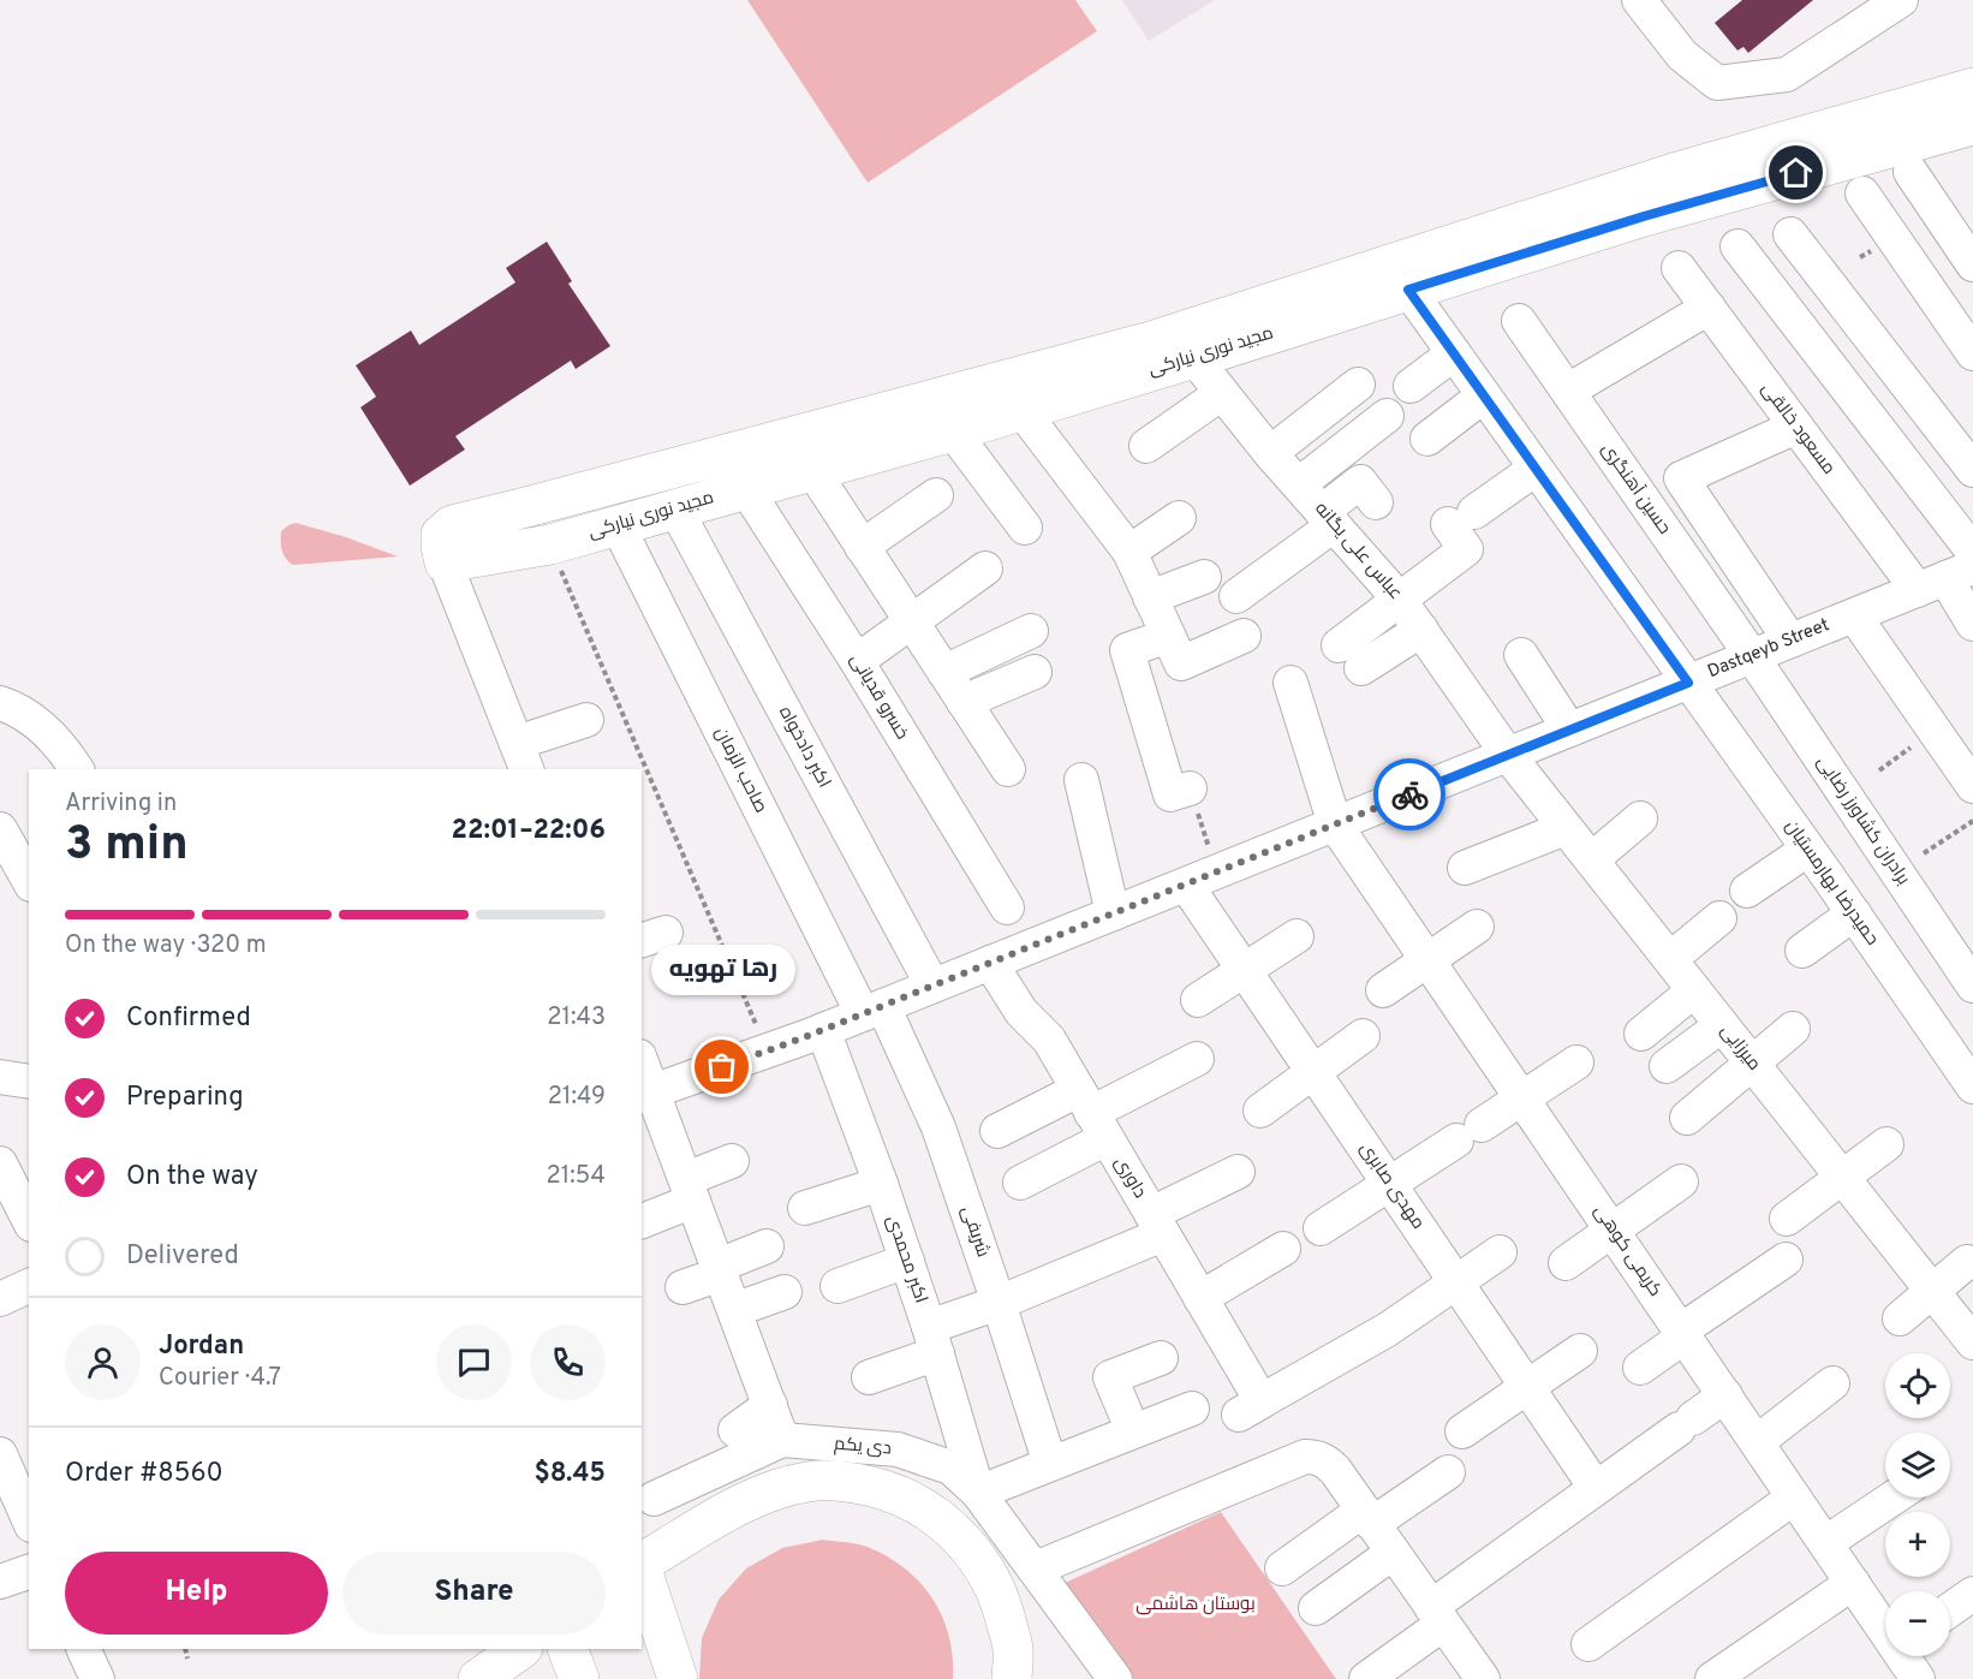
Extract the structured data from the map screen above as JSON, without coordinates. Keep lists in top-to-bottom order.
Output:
{
  "streets": {
    "main road": ["مجید نوری نیارکی"],
    "street": [
      "مسعود خالقی",
      "حسین آهنگری",
      "عباس علی یگانه",
      "Dastqeyb Street",
      "خسرو قدیانی",
      "اکبر دادخواه",
      "صاحب الزمان",
      "برادران کشاورز رضایی",
      "حمیدرضا بهارمستیان",
      "میرزایی",
      "داوری",
      "مهدی صابری",
      "شریفی",
      "کریمی کوهی",
      "اکبر محمدی",
      "دی یکم"
    ]
  },
  "crossings": [
    ["مجید نوری نیارکی", "عباس علی یگانه"],
    ["مجید نوری نیارکی", "خسرو قدیانی"],
    ["مجید نوری نیارکی", "اکبر دادخواه"],
    ["مجید نوری نیارکی", "صاحب الزمان"],
    ["مجید نوری نیارکی", "حمیدرضا بهارمستیان"],
    ["مسعود خالقی", "Dastqeyb Street"],
    ["حسین آهنگری", "Dastqeyb Street"],
    ["حسین آهنگری", "برادران کشاورز رضایی"],
    ["عباس علی یگانه", "Dastqeyb Street"],
    ["عباس علی یگانه", "میرزایی"],
    ["Dastqeyb Street", "اکبر دادخواه"],
    ["Dastqeyb Street", "صاحب الزمان"],
    ["Dastqeyb Street", "برادران کشاورز رضایی"],
    ["Dastqeyb Street", "حمیدرضا بهارمستیان"],
    ["Dastqeyb Street", "میرزایی"],
    ["Dastqeyb Street", "داوری"],
    ["Dastqeyb Street", "مهدی صابری"],
    ["Dastqeyb Street", "شریفی"],
    ["Dastqeyb Street", "کریمی کوهی"],
    ["Dastqeyb Street", "اکبر محمدی"],
    ["صاحب الزمان", "شریفی"],
    ["داوری", "مهدی صابری"],
    ["اکبر محمدی", "دی یکم"]
  ],
  "parks": ["بوستان هاشمی"],
  "places": ["رها تهویه"],
  "page": {
    "heading": ["3 min", "Arriving in", "22:01–22:06"],
    "panel": [
      "Jordan",
      "Courier · 4.7",
      "Order #8560",
      "$8.45"
    ],
    "bar": "On the way · 320 m",
    "bubble": "رها تهویه",
    "list": [
      ["Confirmed", "21:43"],
      ["Preparing", "21:49"],
      ["On the way", "21:54"],
      "Delivered"
    ],
    "map_buttons": ["+", "−"],
    "buttons": ["Help", "Share"]
  }
}
